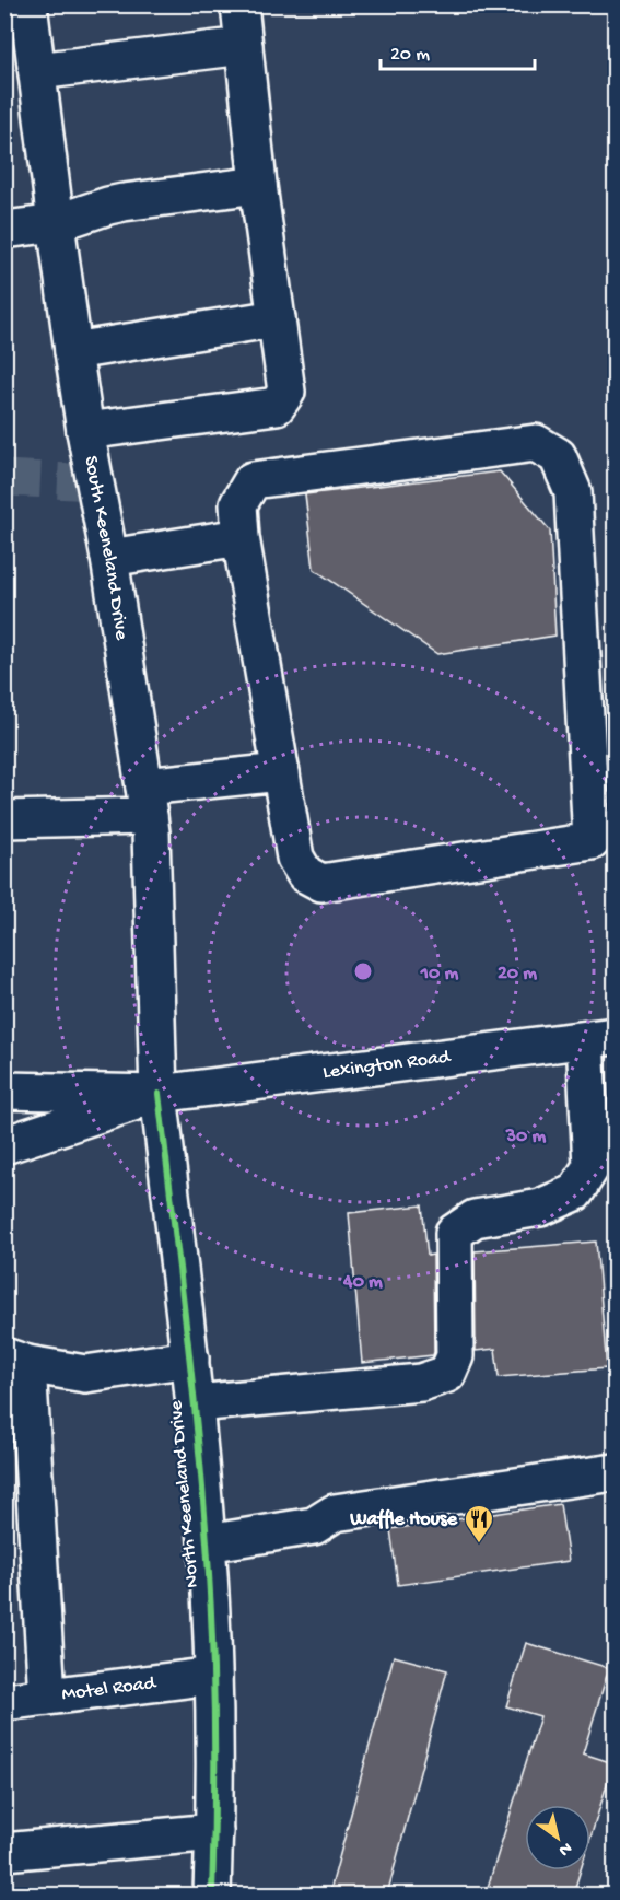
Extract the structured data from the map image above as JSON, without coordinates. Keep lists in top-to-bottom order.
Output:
{
  "streets": {
    "main road": [
      "South Keeneland Drive",
      "Lexington Road",
      "North Keeneland Drive",
      "Motel Road"
    ]
  },
  "crossings": [
    ["South Keeneland Drive", "Lexington Road"],
    ["South Keeneland Drive", "North Keeneland Drive"],
    ["Lexington Road", "North Keeneland Drive"],
    ["North Keeneland Drive", "Motel Road"]
  ],
  "places": {
    "restaurant": ["Waffle House"]
  },
  "scale_bar": "20 m",
  "north": "bottom right",
  "rings": [
    "10 m",
    "20 m",
    "30 m",
    "40 m"
  ]
}
